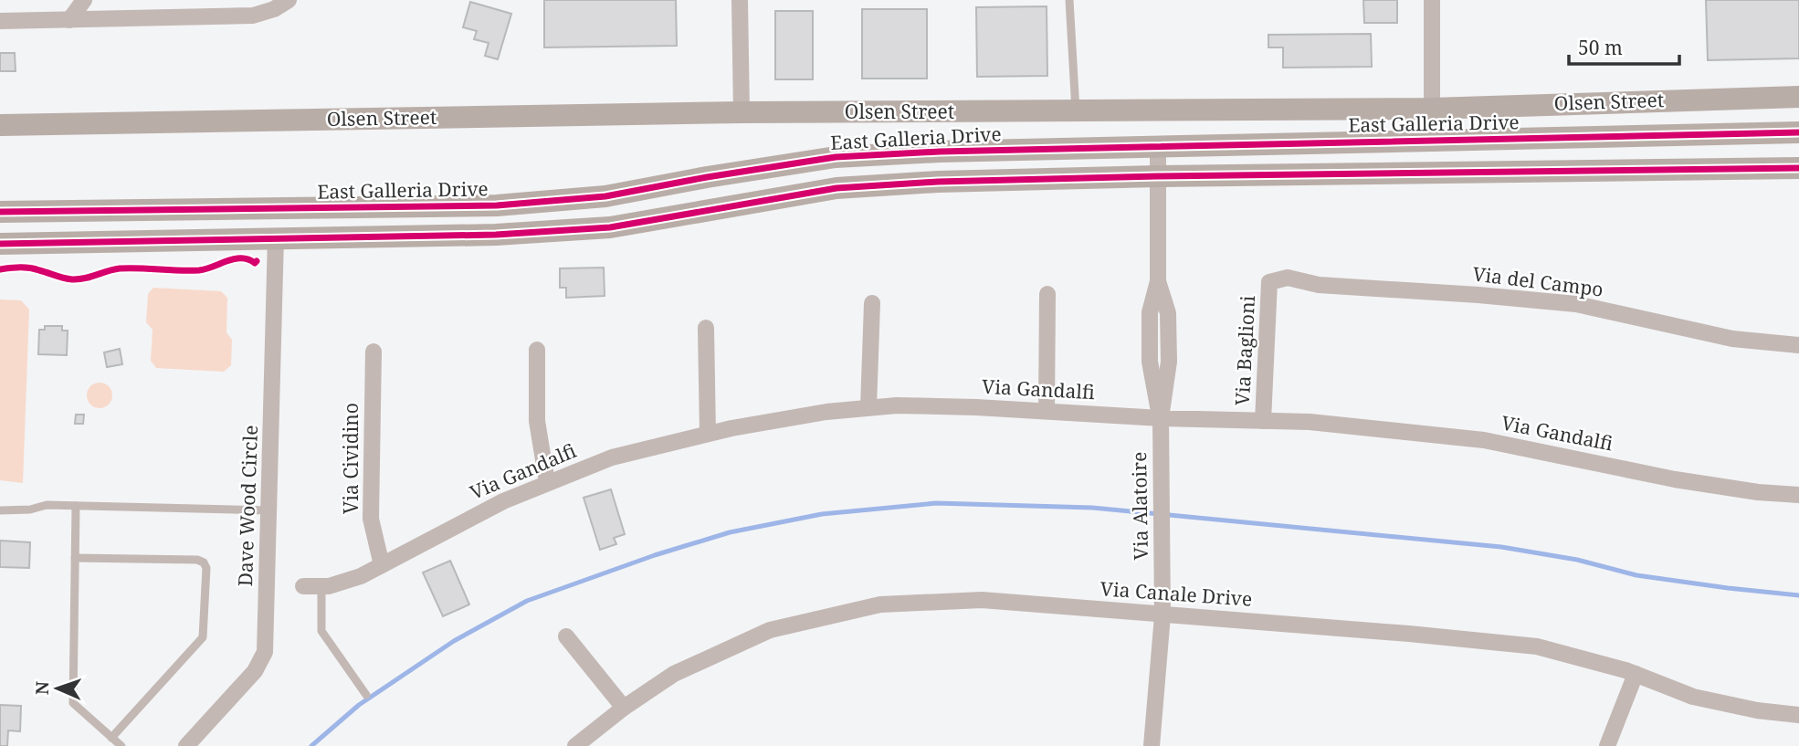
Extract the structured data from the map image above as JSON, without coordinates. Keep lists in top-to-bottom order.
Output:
{
  "streets": {
    "main road": ["Olsen Street", "East Galleria Drive"],
    "street": [
      "Via del Campo",
      "Via Baglioni",
      "Via Gandalfi",
      "Via Cividino",
      "Dave Wood Circle",
      "Via Alatoire",
      "Via Canale Drive"
    ]
  },
  "crossings": [
    ["East Galleria Drive", "Via Alatoire"],
    ["Via del Campo", "Via Baglioni"],
    ["Via Baglioni", "Via Gandalfi"],
    ["Via Gandalfi", "Via Cividino"],
    ["Via Gandalfi", "Via Alatoire"],
    ["Via Alatoire", "Via Canale Drive"]
  ],
  "scale_bar": "50 m",
  "north": "left"
}
